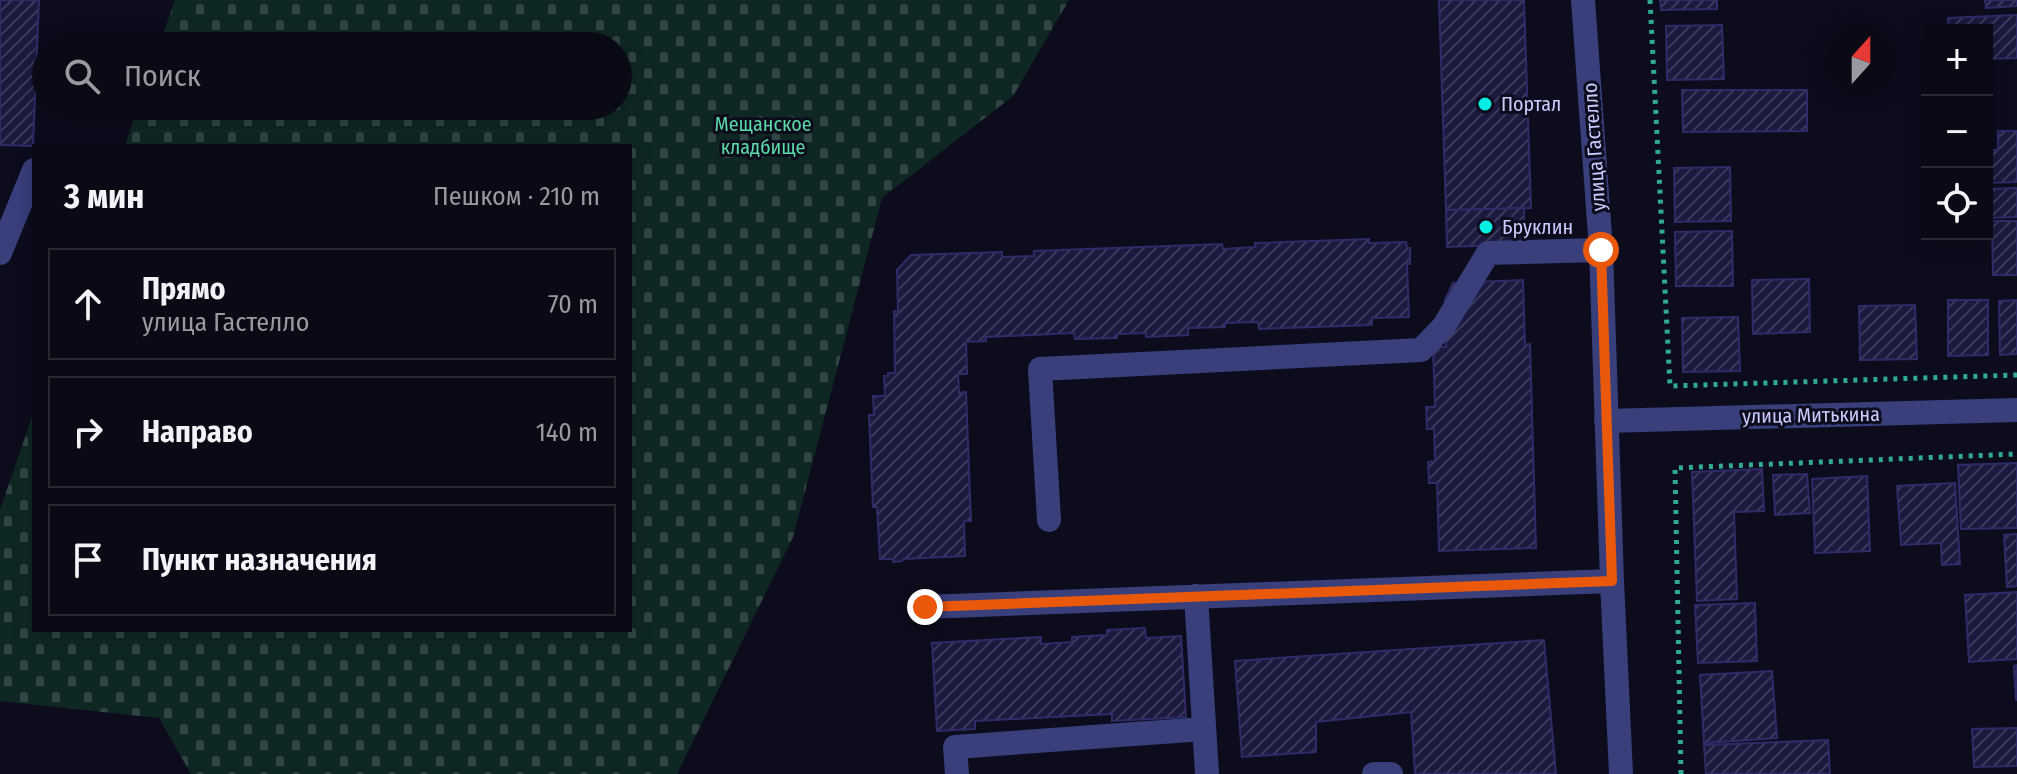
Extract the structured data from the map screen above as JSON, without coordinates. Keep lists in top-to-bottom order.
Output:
{
  "streets": {
    "street": ["улица Гастелло", "улица Митькина"]
  },
  "crossings": [
    ["улица Гастелло", "улица Митькина"]
  ],
  "parks": ["Мещанское кладбище"],
  "places": ["Портал", "Бруклин"],
  "north": "top",
  "page": {
    "map_buttons": ["+", "−"],
    "search": "Поиск",
    "heading": ["3 мин", "Пешком · 210 m"],
    "list": [
      ["Прямо", "улица Гастелло", "70 m"],
      ["Направо", "140 m"],
      "Пункт назначения"
    ]
  }
}
